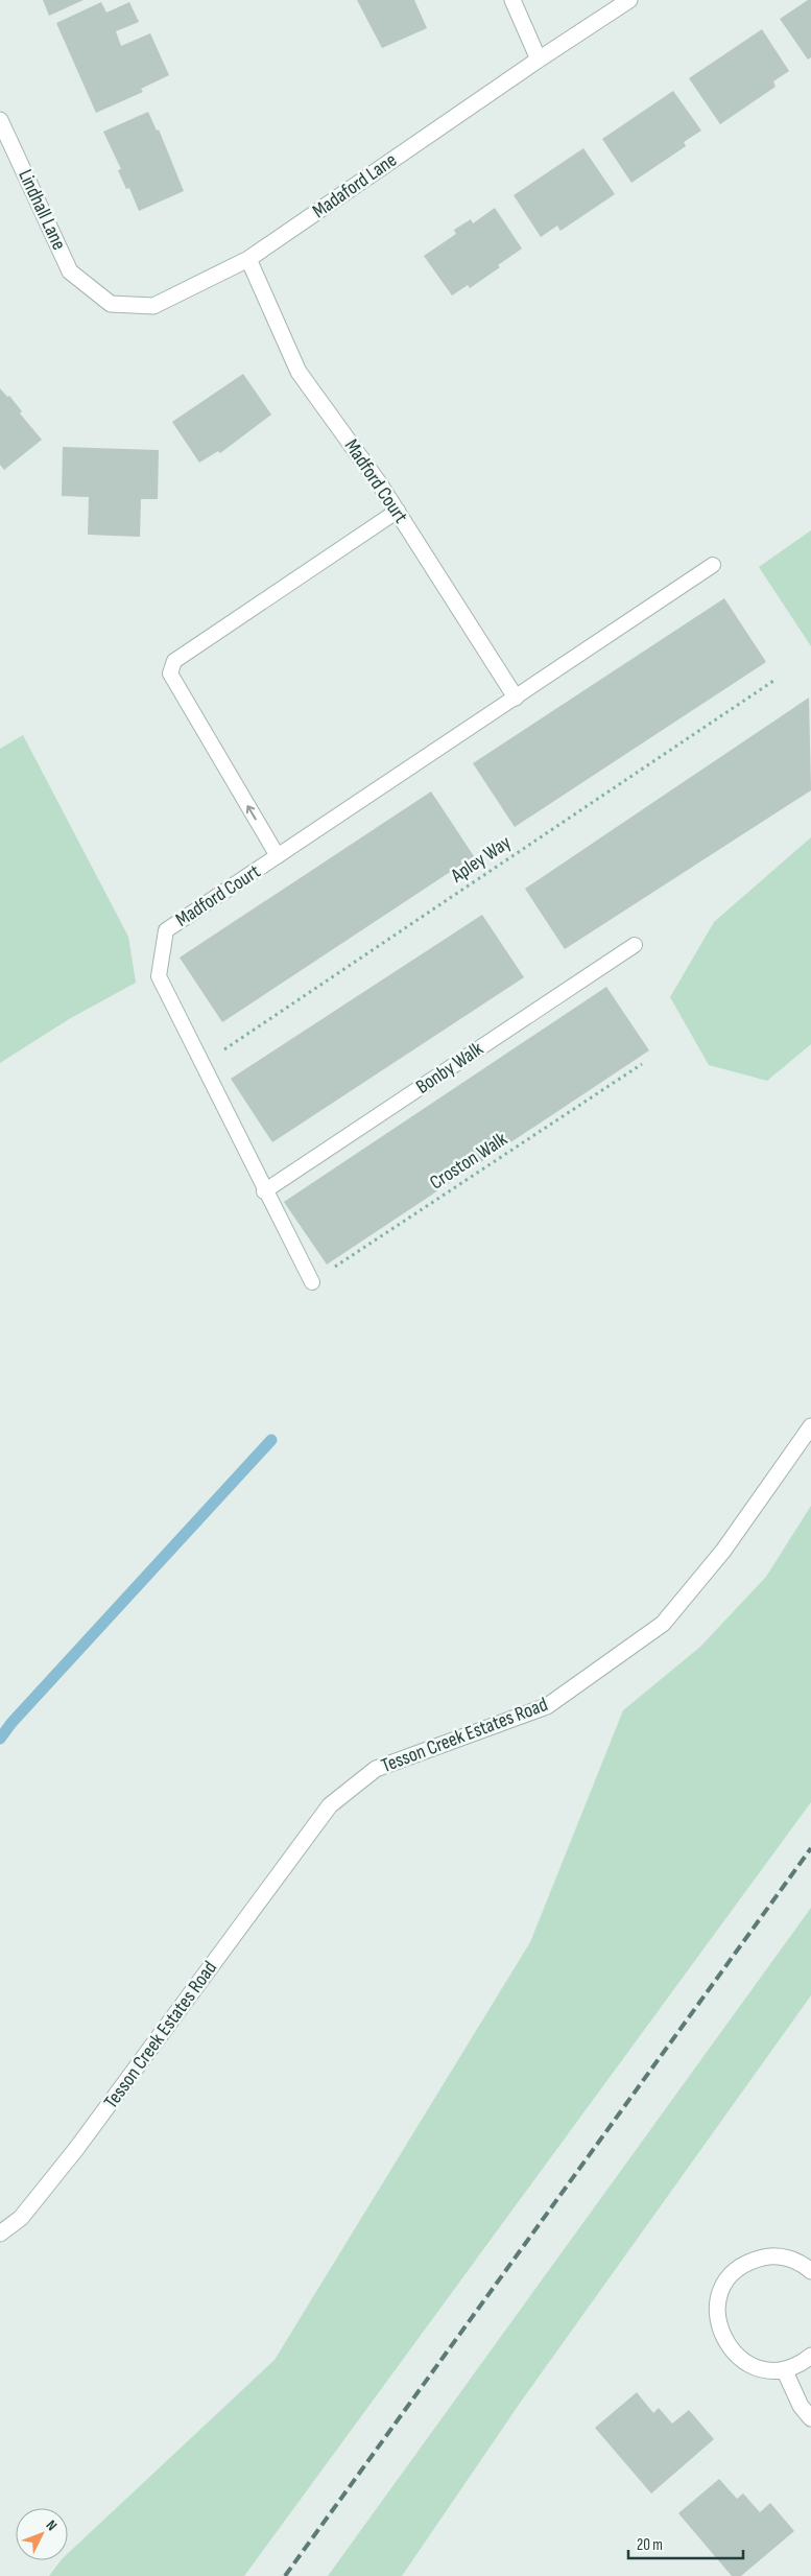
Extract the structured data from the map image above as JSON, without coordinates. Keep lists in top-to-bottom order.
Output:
{
  "streets": {
    "street": [
      "Madaford Lane",
      "Lindhall Lane",
      "Madford Court",
      "Tesson Creek Estates Road"
    ],
    "lane": ["Bonby Walk"],
    "path": ["Apley Way", "Croston Walk"]
  },
  "crossings": [
    ["Madaford Lane", "Lindhall Lane"],
    ["Madaford Lane", "Madford Court"],
    ["Madford Court", "Apley Way"],
    ["Madford Court", "Bonby Walk"],
    ["Madford Court", "Croston Walk"]
  ],
  "scale_bar": "20 m",
  "north": "top right"
}
